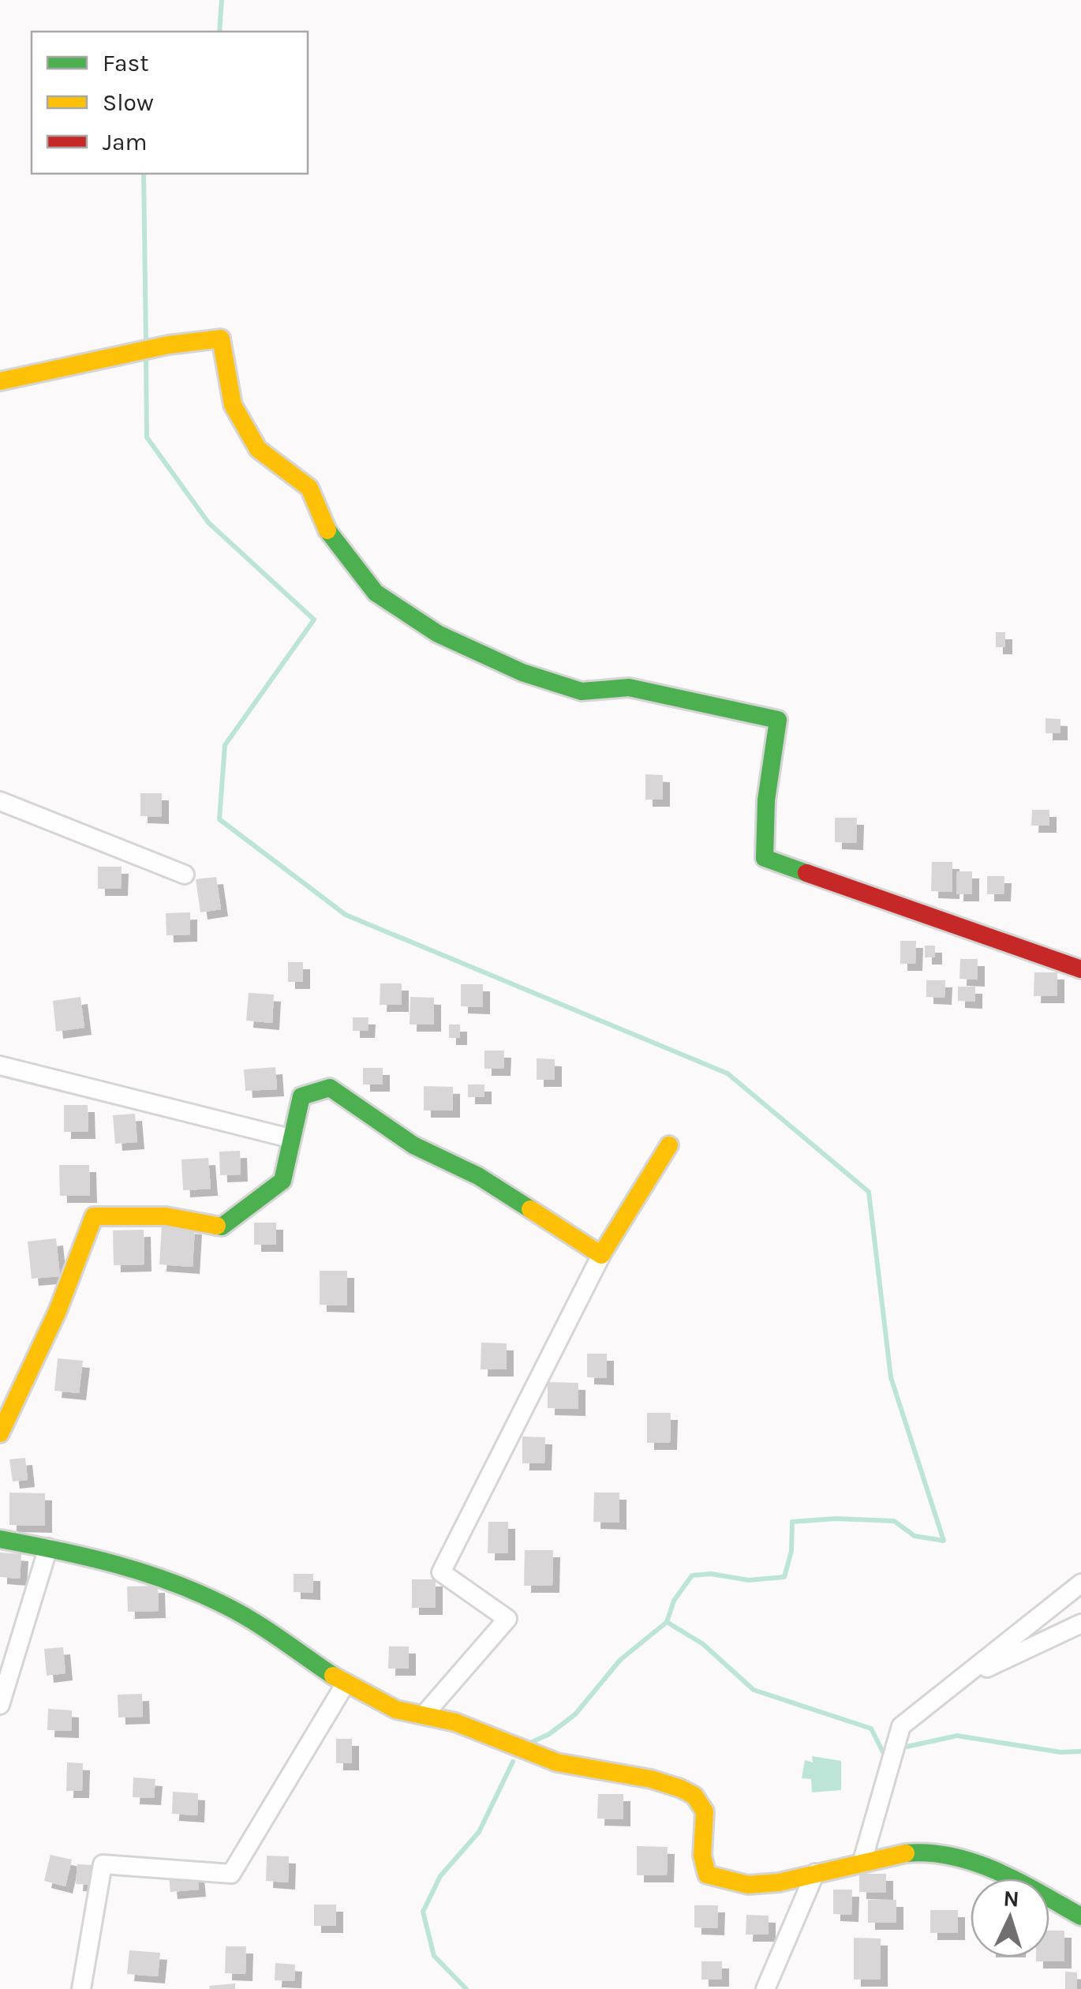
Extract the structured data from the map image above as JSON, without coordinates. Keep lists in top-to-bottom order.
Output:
{
  "legend": ["Fast", "Slow", "Jam"],
  "north": "top"
}
